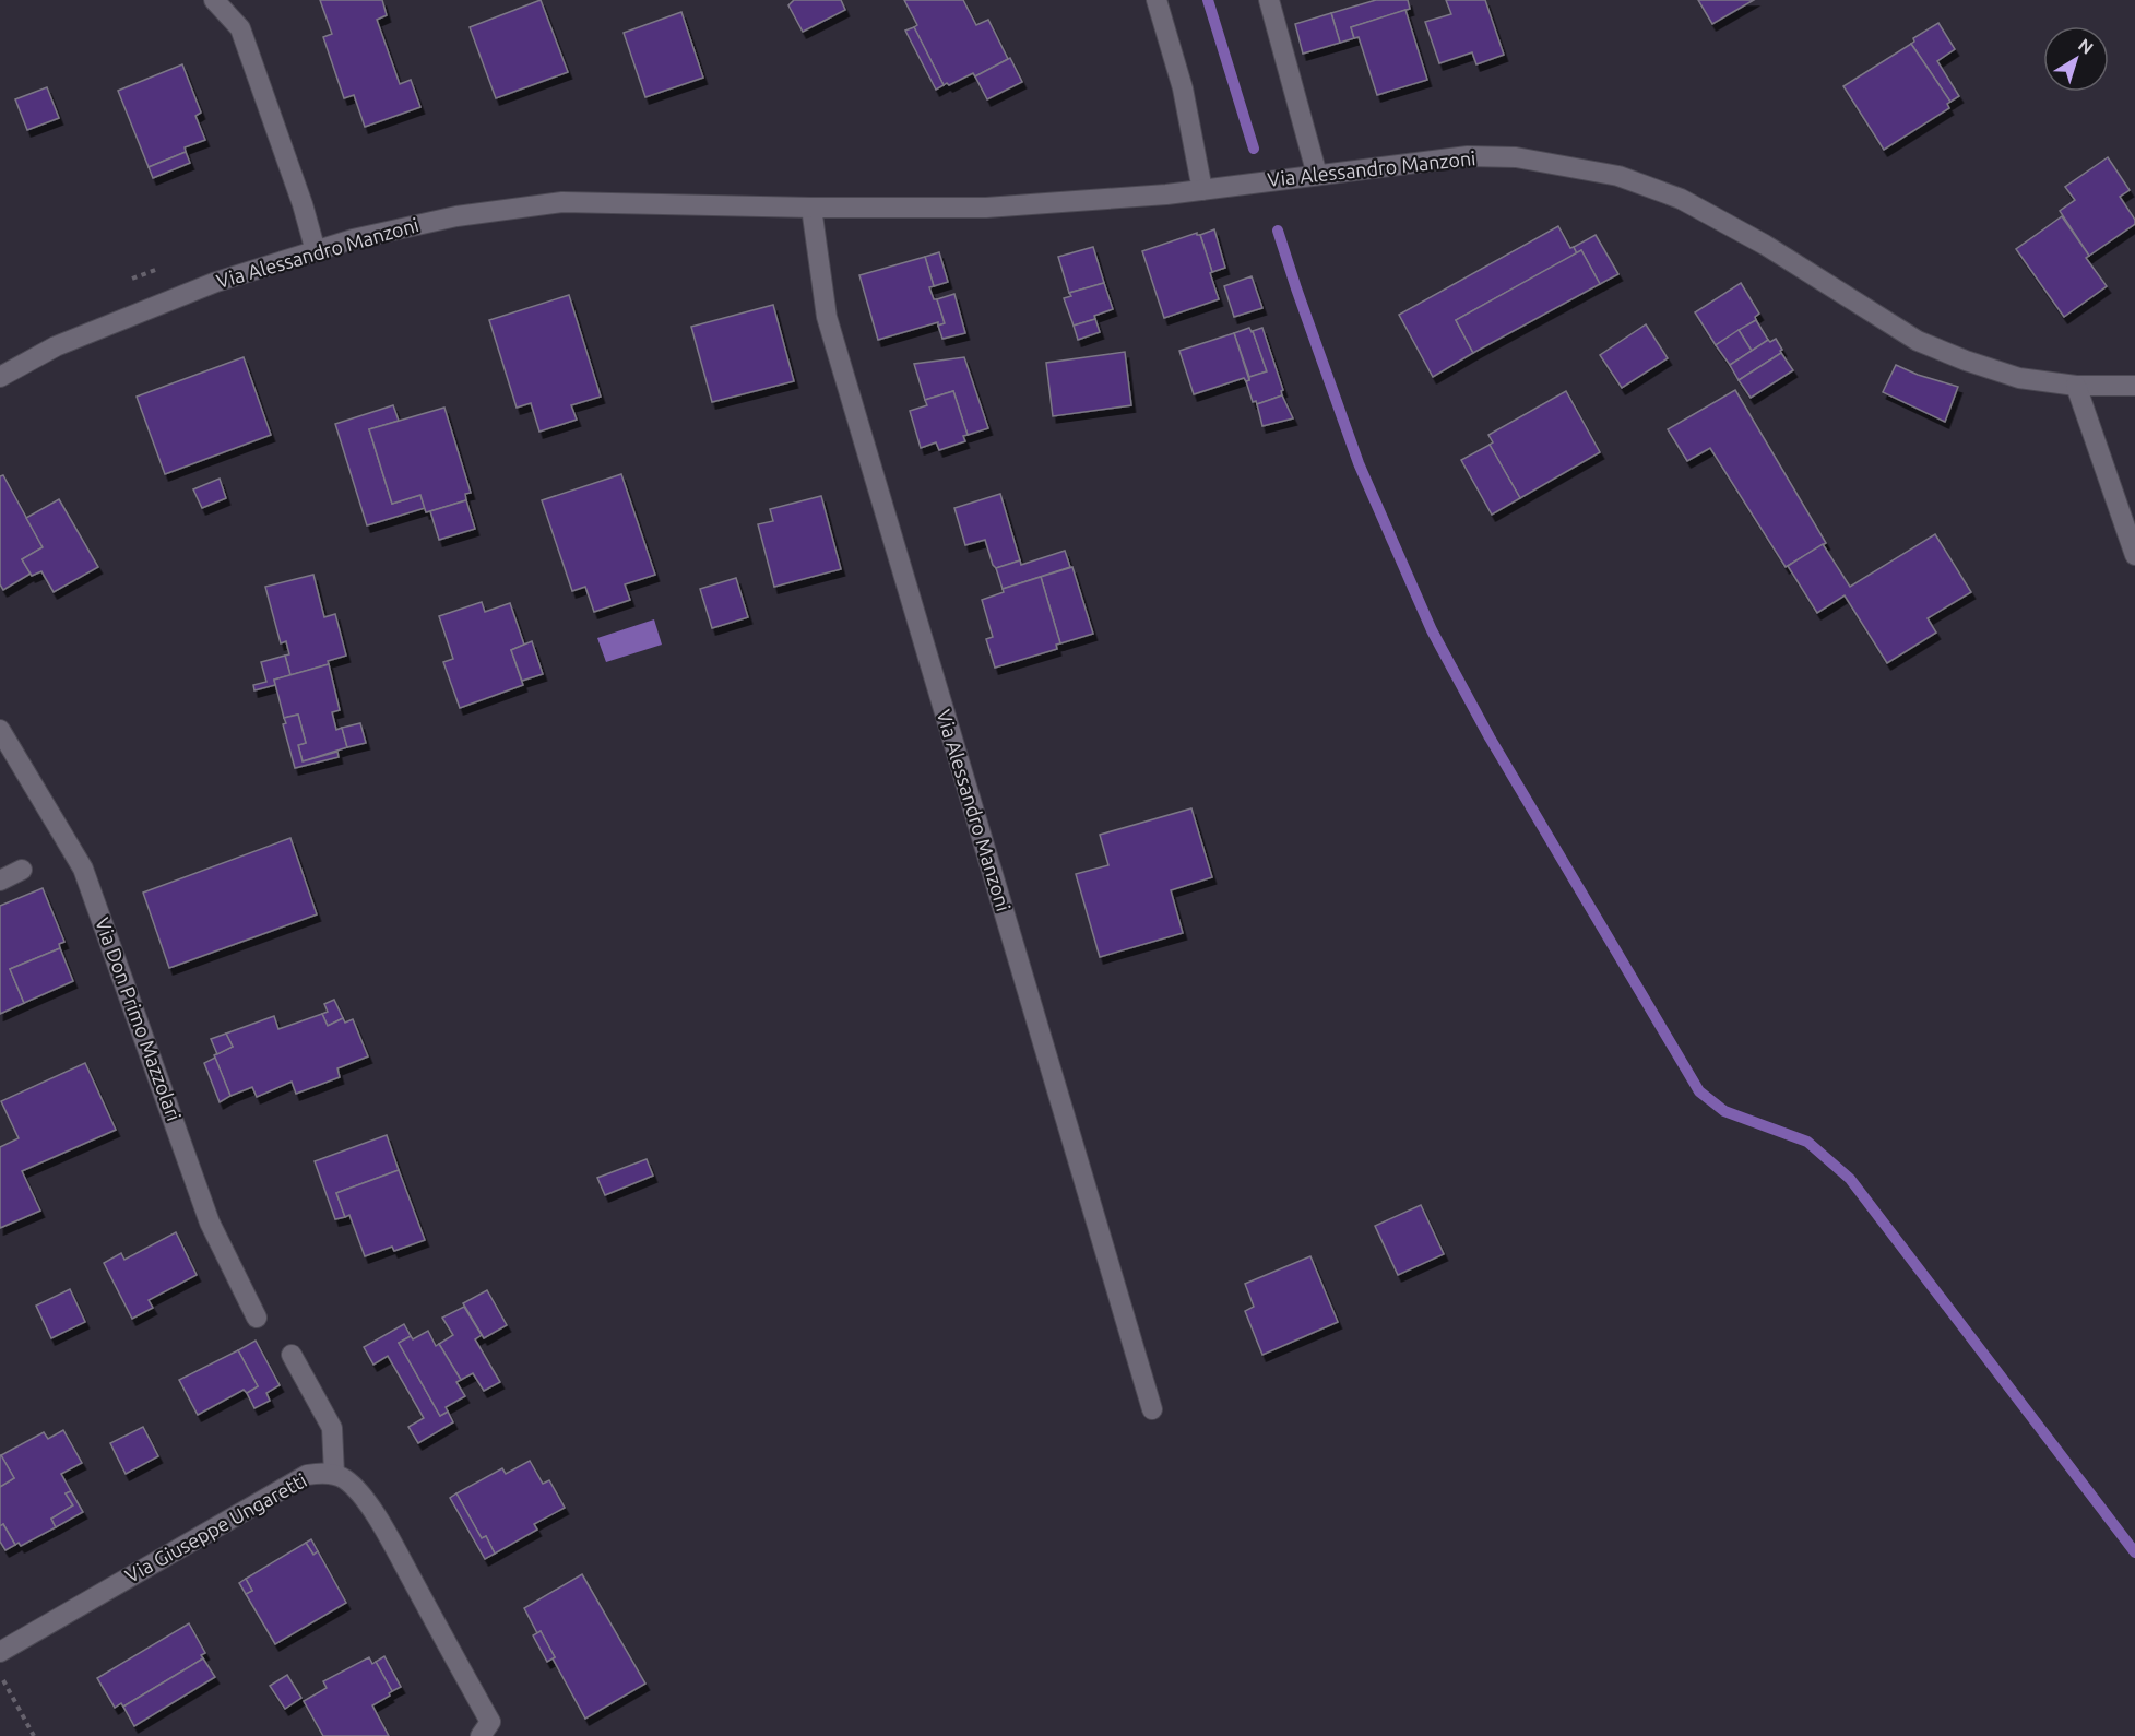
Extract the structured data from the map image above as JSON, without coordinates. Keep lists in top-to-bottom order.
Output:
{
  "streets": {
    "street": ["Via Alessandro Manzoni", "Via Don Primo Mazzolari", "Via Giuseppe Ungaretti"]
  },
  "north": "top right"
}
